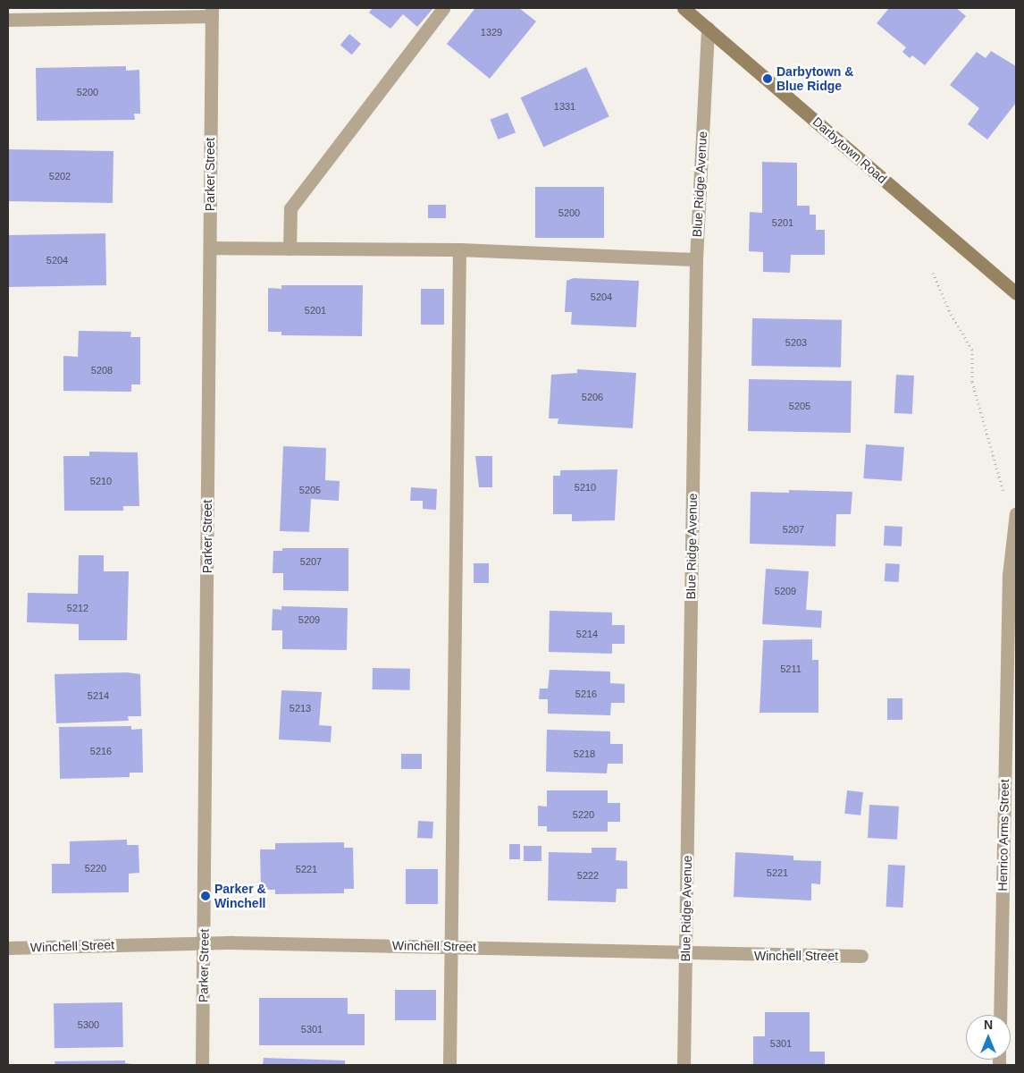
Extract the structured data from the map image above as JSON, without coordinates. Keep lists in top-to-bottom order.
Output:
{
  "streets": {
    "main road": ["Darbytown Road"],
    "street": [
      "Parker Street",
      "Blue Ridge Avenue",
      "Henrico Arms Street",
      "Winchell Street"
    ]
  },
  "crossings": [
    ["Darbytown Road", "Blue Ridge Avenue"],
    ["Parker Street", "Winchell Street"],
    ["Blue Ridge Avenue", "Winchell Street"]
  ],
  "places": ["Darbytown & Blue Ridge", "Parker & Winchell"],
  "house_numbers": [
    "1329",
    "5200",
    "1331",
    "5202",
    "5200",
    "5201",
    "5204",
    "5204",
    "5201",
    "5203",
    "5208",
    "5206",
    "5205",
    "5210",
    "5210",
    "5205",
    "5207",
    "5207",
    "5209",
    "5212",
    "5209",
    "5214",
    "5211",
    "5216",
    "5214",
    "5213",
    "5216",
    "5218",
    "5220",
    "5220",
    "5221",
    "5221",
    "5222",
    "5300",
    "5301",
    "5301"
  ],
  "north": "top"
}
